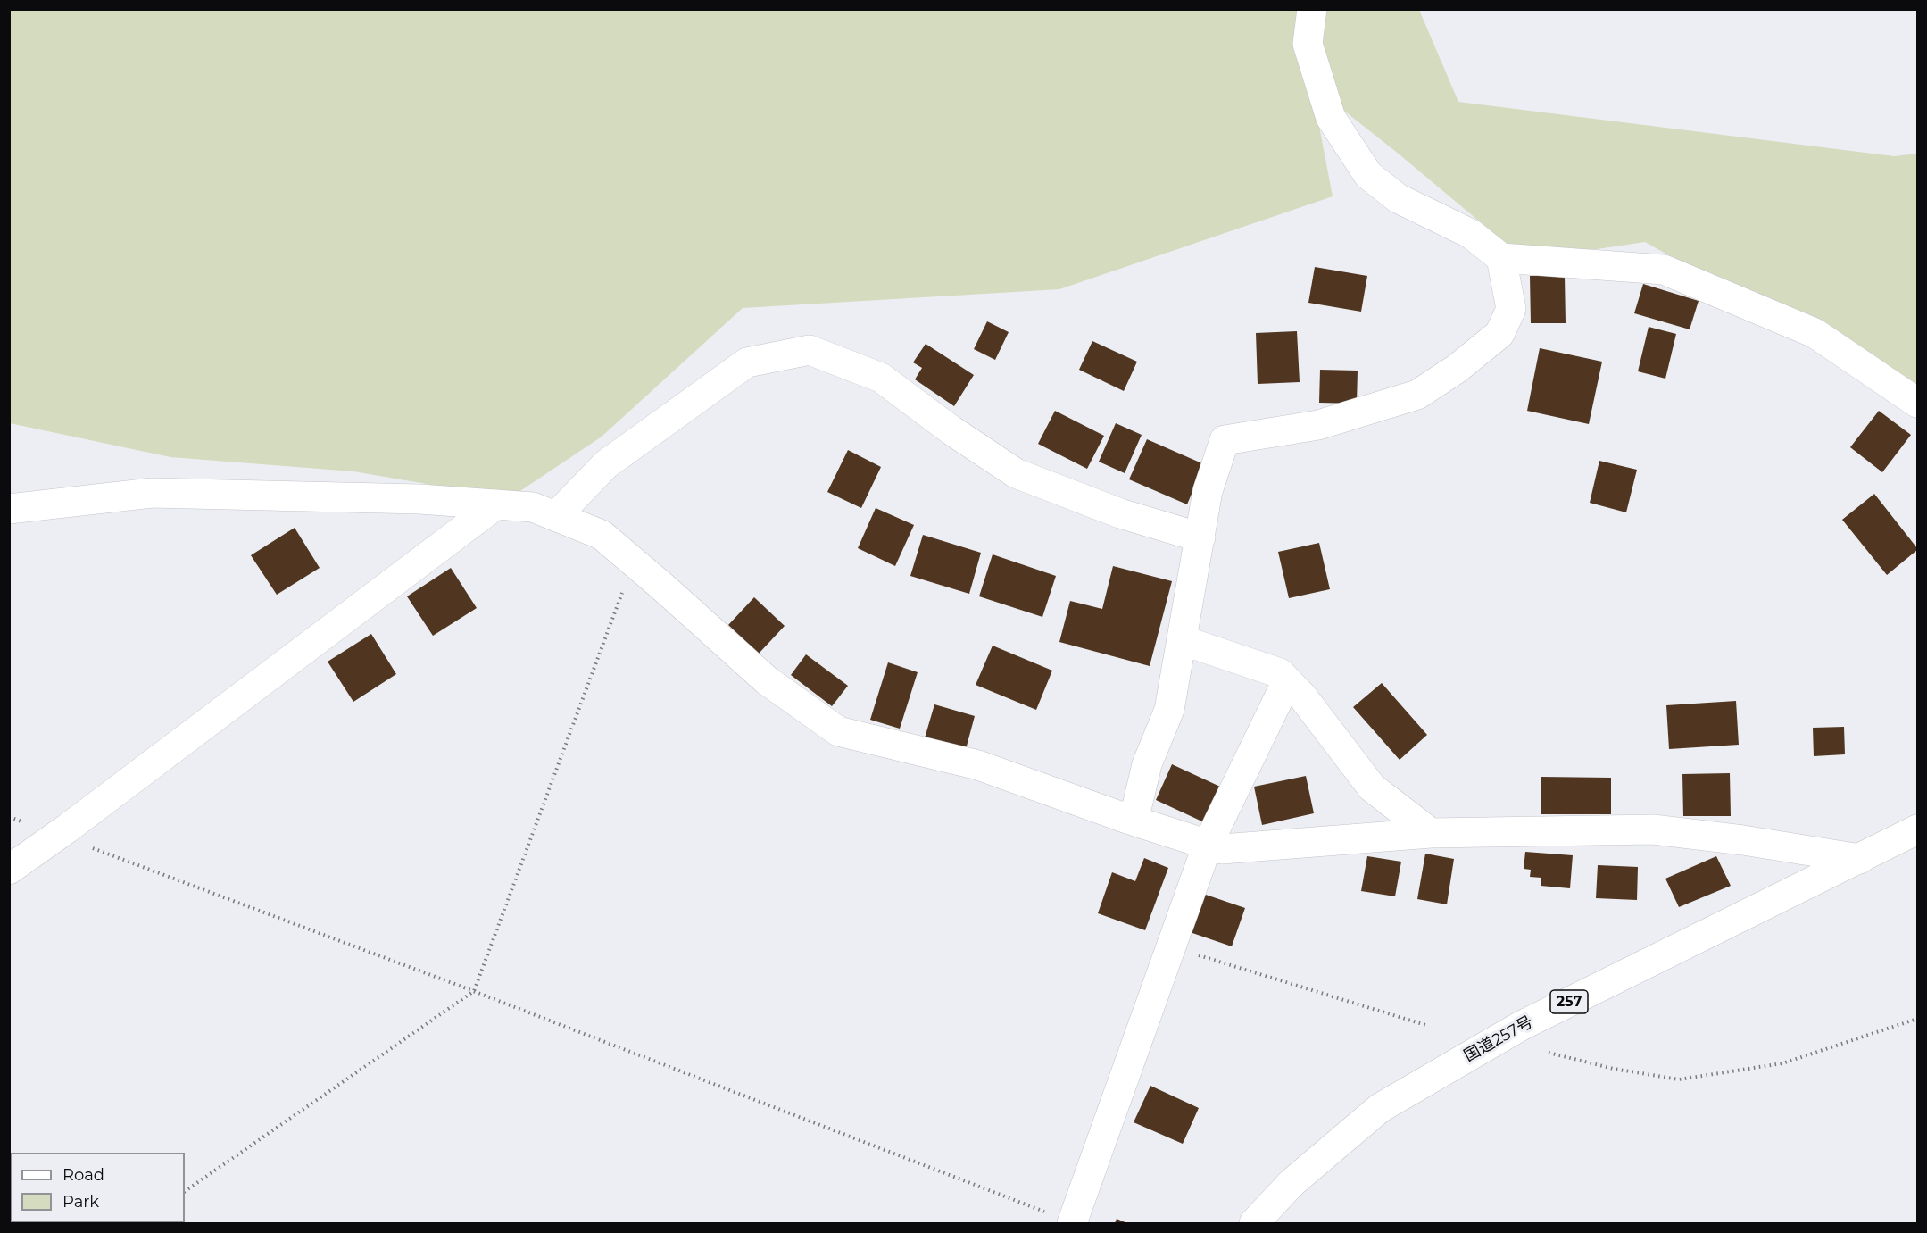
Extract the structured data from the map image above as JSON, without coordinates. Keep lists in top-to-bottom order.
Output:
{
  "streets": {
    "main road": ["257", "国道257号"]
  },
  "legend": ["Road", "Park"]
}
